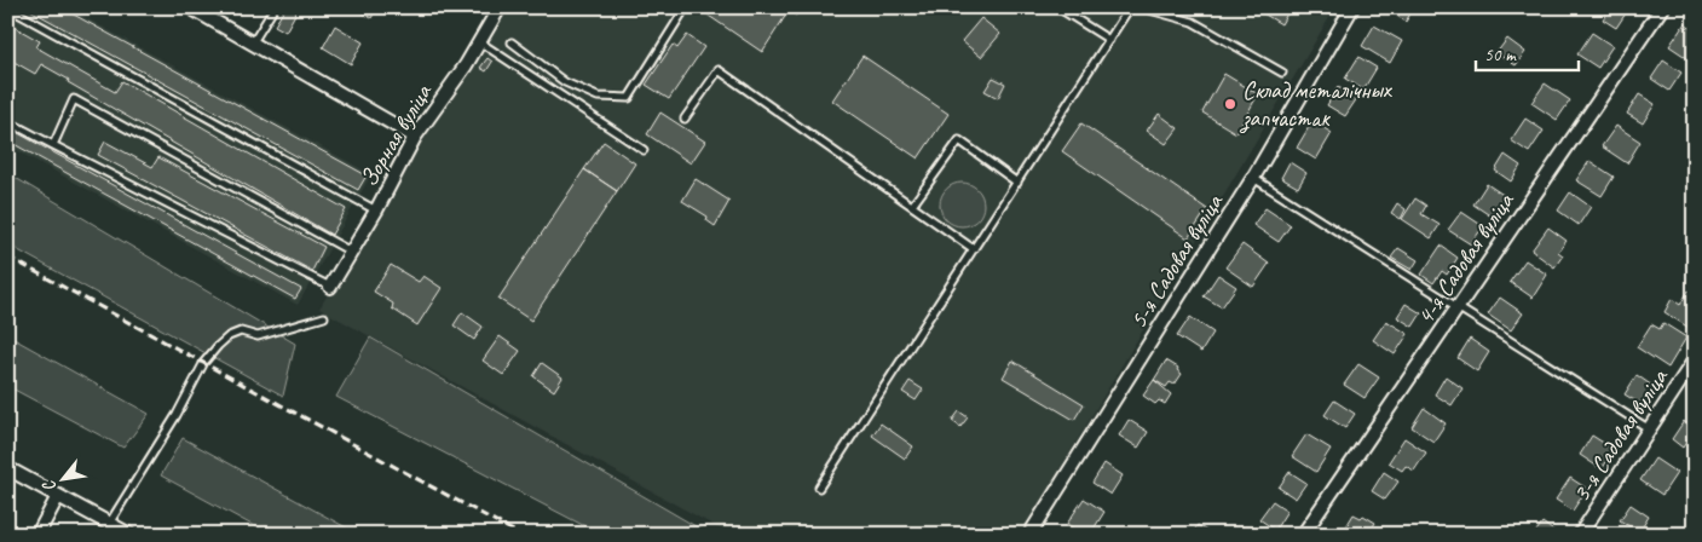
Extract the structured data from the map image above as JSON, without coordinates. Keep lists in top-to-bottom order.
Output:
{
  "streets": {
    "street": [
      "Зорная вуліца",
      "4-я Садовая вуліца",
      "5-я Садовая вуліца",
      "3-я Садовая вуліца"
    ]
  },
  "places": ["Склад металічных запчастак"],
  "scale_bar": "50 m",
  "north": "bottom left"
}
